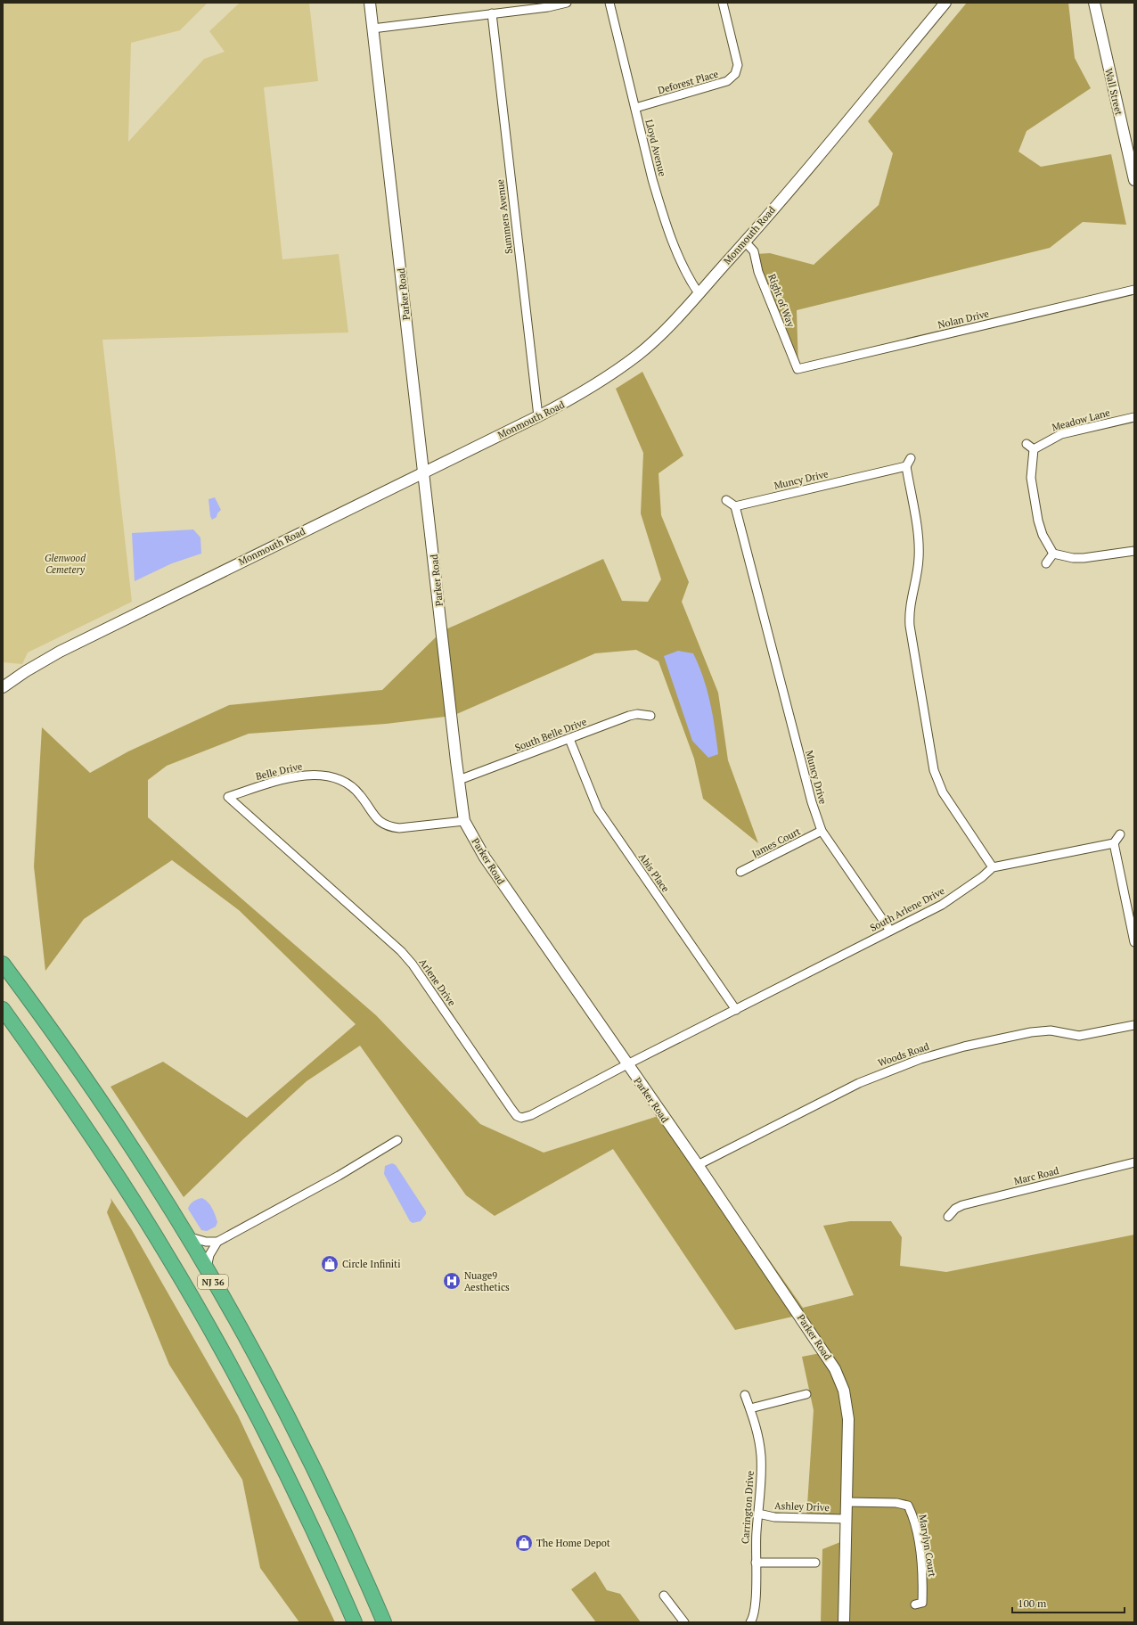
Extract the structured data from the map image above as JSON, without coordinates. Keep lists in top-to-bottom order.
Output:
{
  "streets": {
    "highway": ["NJ 36"],
    "street": [
      "Deforest Place",
      "Wall Street",
      "Lloyd Avenue",
      "Summers Avenue",
      "Monmouth Road",
      "Parker Road",
      "Right of Way",
      "Nolan Drive",
      "Meadow Lane",
      "Muncy Drive",
      "South Belle Drive",
      "Belle Drive",
      "James Court",
      "Abis Place",
      "South Arlene Drive",
      "Arlene Drive",
      "Woods Road",
      "Marc Road",
      "Ashley Drive",
      "Carrington Drive",
      "Marylyn Court"
    ]
  },
  "crossings": [
    ["Deforest Place", "Lloyd Avenue"],
    ["Lloyd Avenue", "Monmouth Road"],
    ["Summers Avenue", "Monmouth Road"],
    ["Monmouth Road", "Parker Road"],
    ["Monmouth Road", "Right of Way"],
    ["Parker Road", "South Belle Drive"],
    ["Parker Road", "Belle Drive"],
    ["Parker Road", "South Arlene Drive"],
    ["Parker Road", "Arlene Drive"],
    ["Parker Road", "Woods Road"],
    ["Parker Road", "Ashley Drive"],
    ["Parker Road", "Marylyn Court"],
    ["Right of Way", "Nolan Drive"],
    ["Muncy Drive", "James Court"],
    ["Muncy Drive", "South Arlene Drive"],
    ["South Belle Drive", "Abis Place"],
    ["Belle Drive", "Arlene Drive"],
    ["Abis Place", "South Arlene Drive"],
    ["South Arlene Drive", "Arlene Drive"],
    ["Ashley Drive", "Carrington Drive"]
  ],
  "parks": ["Glenwood Cemetery"],
  "places": {
    "shop": ["Circle Infiniti", "The Home Depot"],
    "hospital": ["Nuage9 Aesthetics"]
  },
  "scale_bar": "100 m"
}
